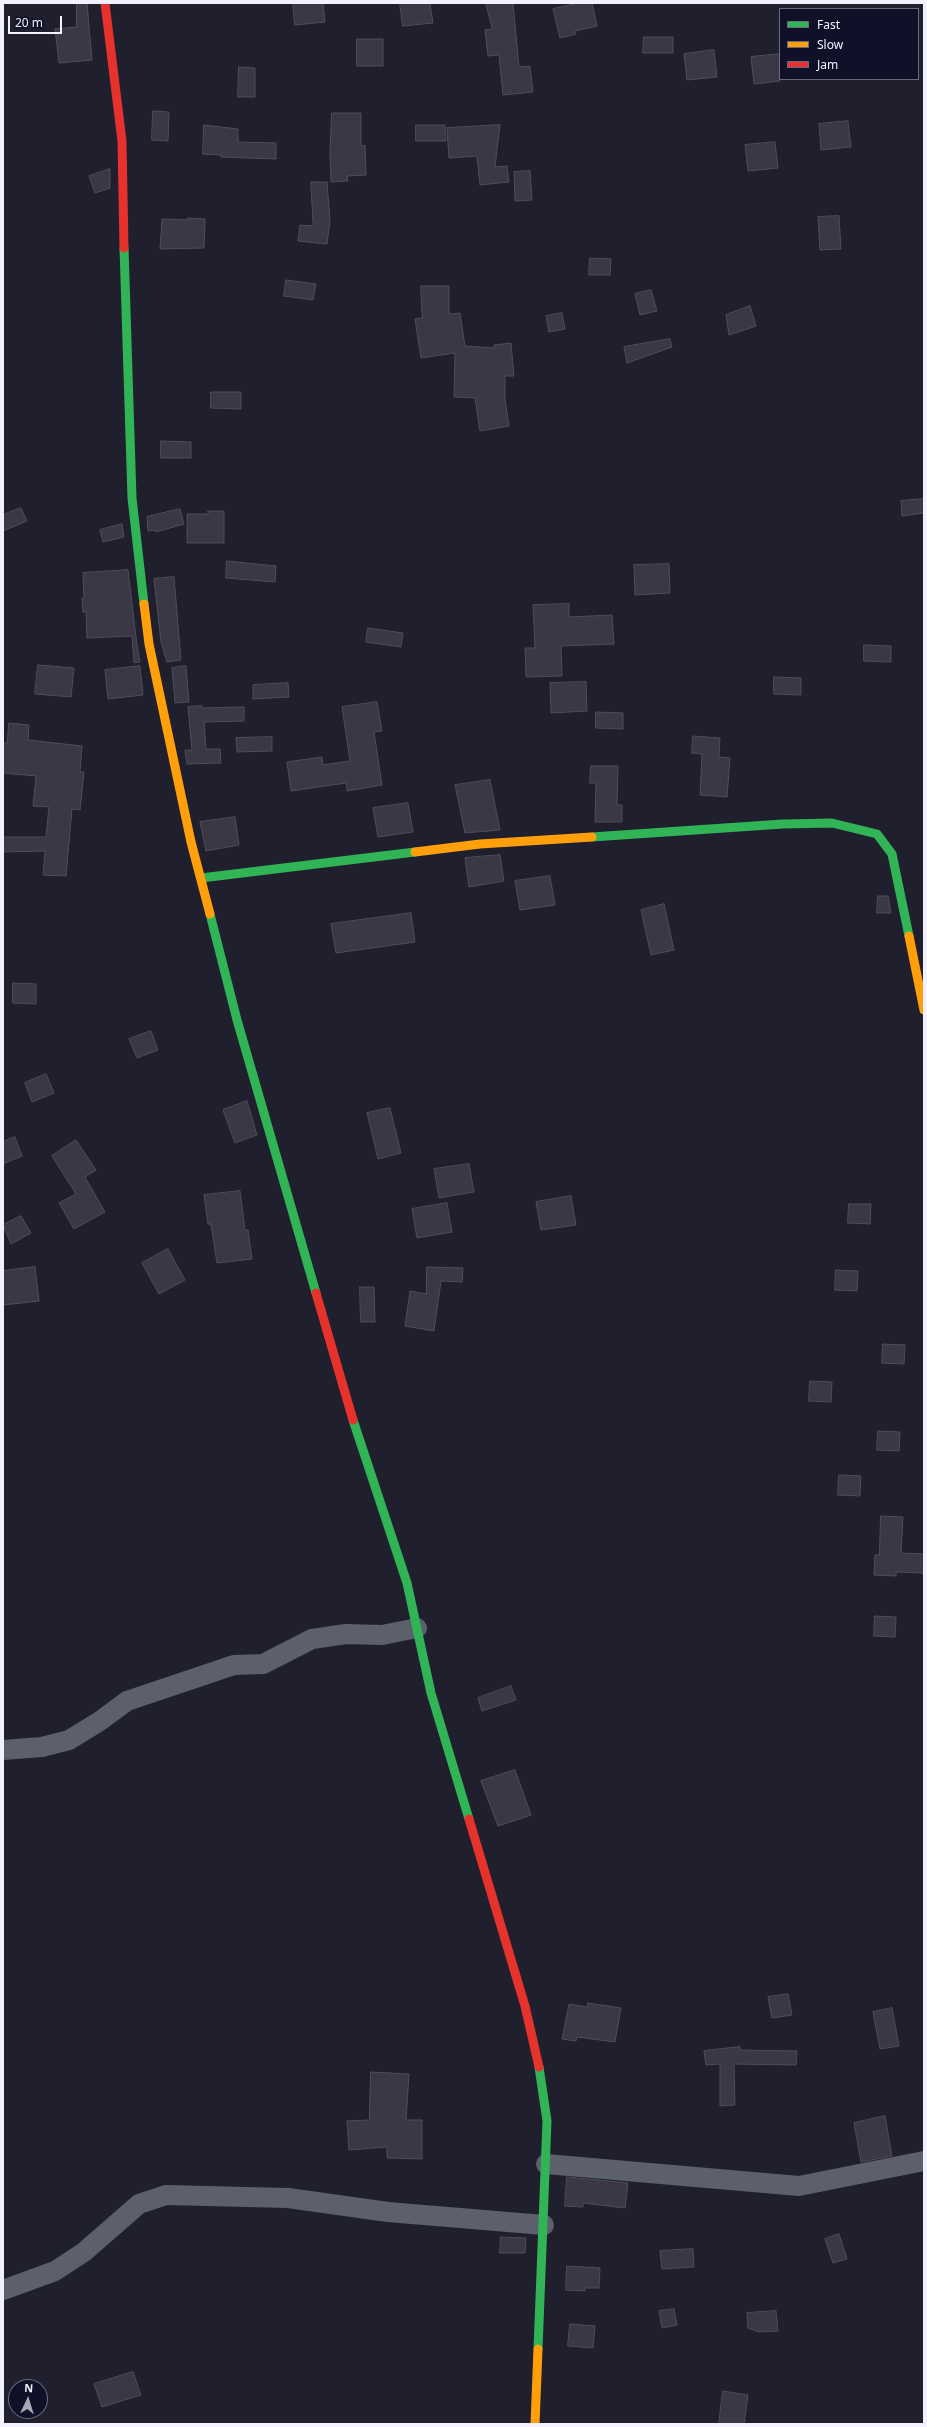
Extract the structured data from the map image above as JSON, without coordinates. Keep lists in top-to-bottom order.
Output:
{
  "legend": ["Fast", "Slow", "Jam"],
  "scale_bar": "20 m",
  "north": "top"
}
